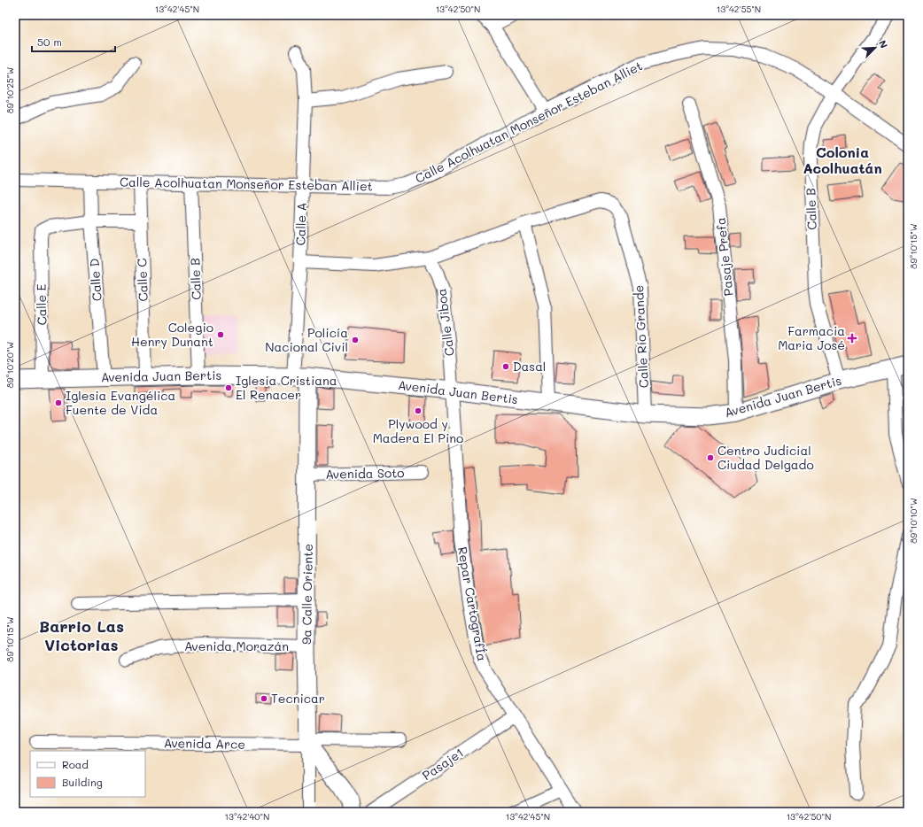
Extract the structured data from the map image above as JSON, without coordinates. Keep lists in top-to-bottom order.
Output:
{
  "streets": {
    "main road": ["Avenida Juan Bertis", "9a Calle Oriente"],
    "street": [
      "Calle Acolhuatan Monseñor Esteban Alliet",
      "Calle B",
      "Calle A",
      "Pasaje Prefa",
      "Calle D",
      "Calle C",
      "Calle E",
      "Calle Jiboa",
      "Calle Río Grande",
      "Avenida Soto",
      "Repar CartografÍa",
      "Avenida Morazán",
      "Avenida Arce",
      "Pasaje1"
    ]
  },
  "crossings": [
    ["Calle Acolhuatan Monseñor Esteban Alliet", "Calle B"],
    ["Calle Acolhuatan Monseñor Esteban Alliet", "Calle A"],
    ["Calle Acolhuatan Monseñor Esteban Alliet", "Calle D"],
    ["Calle Acolhuatan Monseñor Esteban Alliet", "Calle C"],
    ["Calle B", "Avenida Juan Bertis"],
    ["Calle A", "Avenida Juan Bertis"],
    ["Calle A", "9a Calle Oriente"],
    ["Pasaje Prefa", "Avenida Juan Bertis"],
    ["Calle D", "Calle E"],
    ["Calle D", "Avenida Juan Bertis"],
    ["Calle C", "Avenida Juan Bertis"],
    ["Calle E", "Avenida Juan Bertis"],
    ["Calle Jiboa", "Avenida Juan Bertis"],
    ["Calle Jiboa", "Repar CartografÍa"],
    ["Calle Río Grande", "Avenida Juan Bertis"],
    ["Avenida Juan Bertis", "9a Calle Oriente"],
    ["Avenida Juan Bertis", "Repar CartografÍa"],
    ["Avenida Soto", "9a Calle Oriente"],
    ["9a Calle Oriente", "Avenida Morazán"],
    ["9a Calle Oriente", "Avenida Arce"],
    ["Repar CartografÍa", "Pasaje1"]
  ],
  "districts": ["Colonia Acolhuatán", "Barrio Las Victorias"],
  "places": {
    "other": [
      "Colegio Henry Dunant",
      "Policía Nacional Civil",
      "Dasal",
      "Iglesia Cristiana El Renacer",
      "Iglesia Evangélica Fuente de Vida",
      "Plywood y Madera El Pino",
      "Centro Judicial Ciudad Delgado",
      "Tecnicar"
    ],
    "health": ["Farmacia Maria José"]
  },
  "legend": ["Road", "Building"],
  "scale_bar": "50 m",
  "north": "top right",
  "coordinates": [
    "13°42'45\"N",
    "13°42'50\"N",
    "13°42'55\"N",
    "89°10'25\"W",
    "89°10'15\"W",
    "89°10'20\"W",
    "89°10'10\"W",
    "13°42'40\"N"
  ]
}
